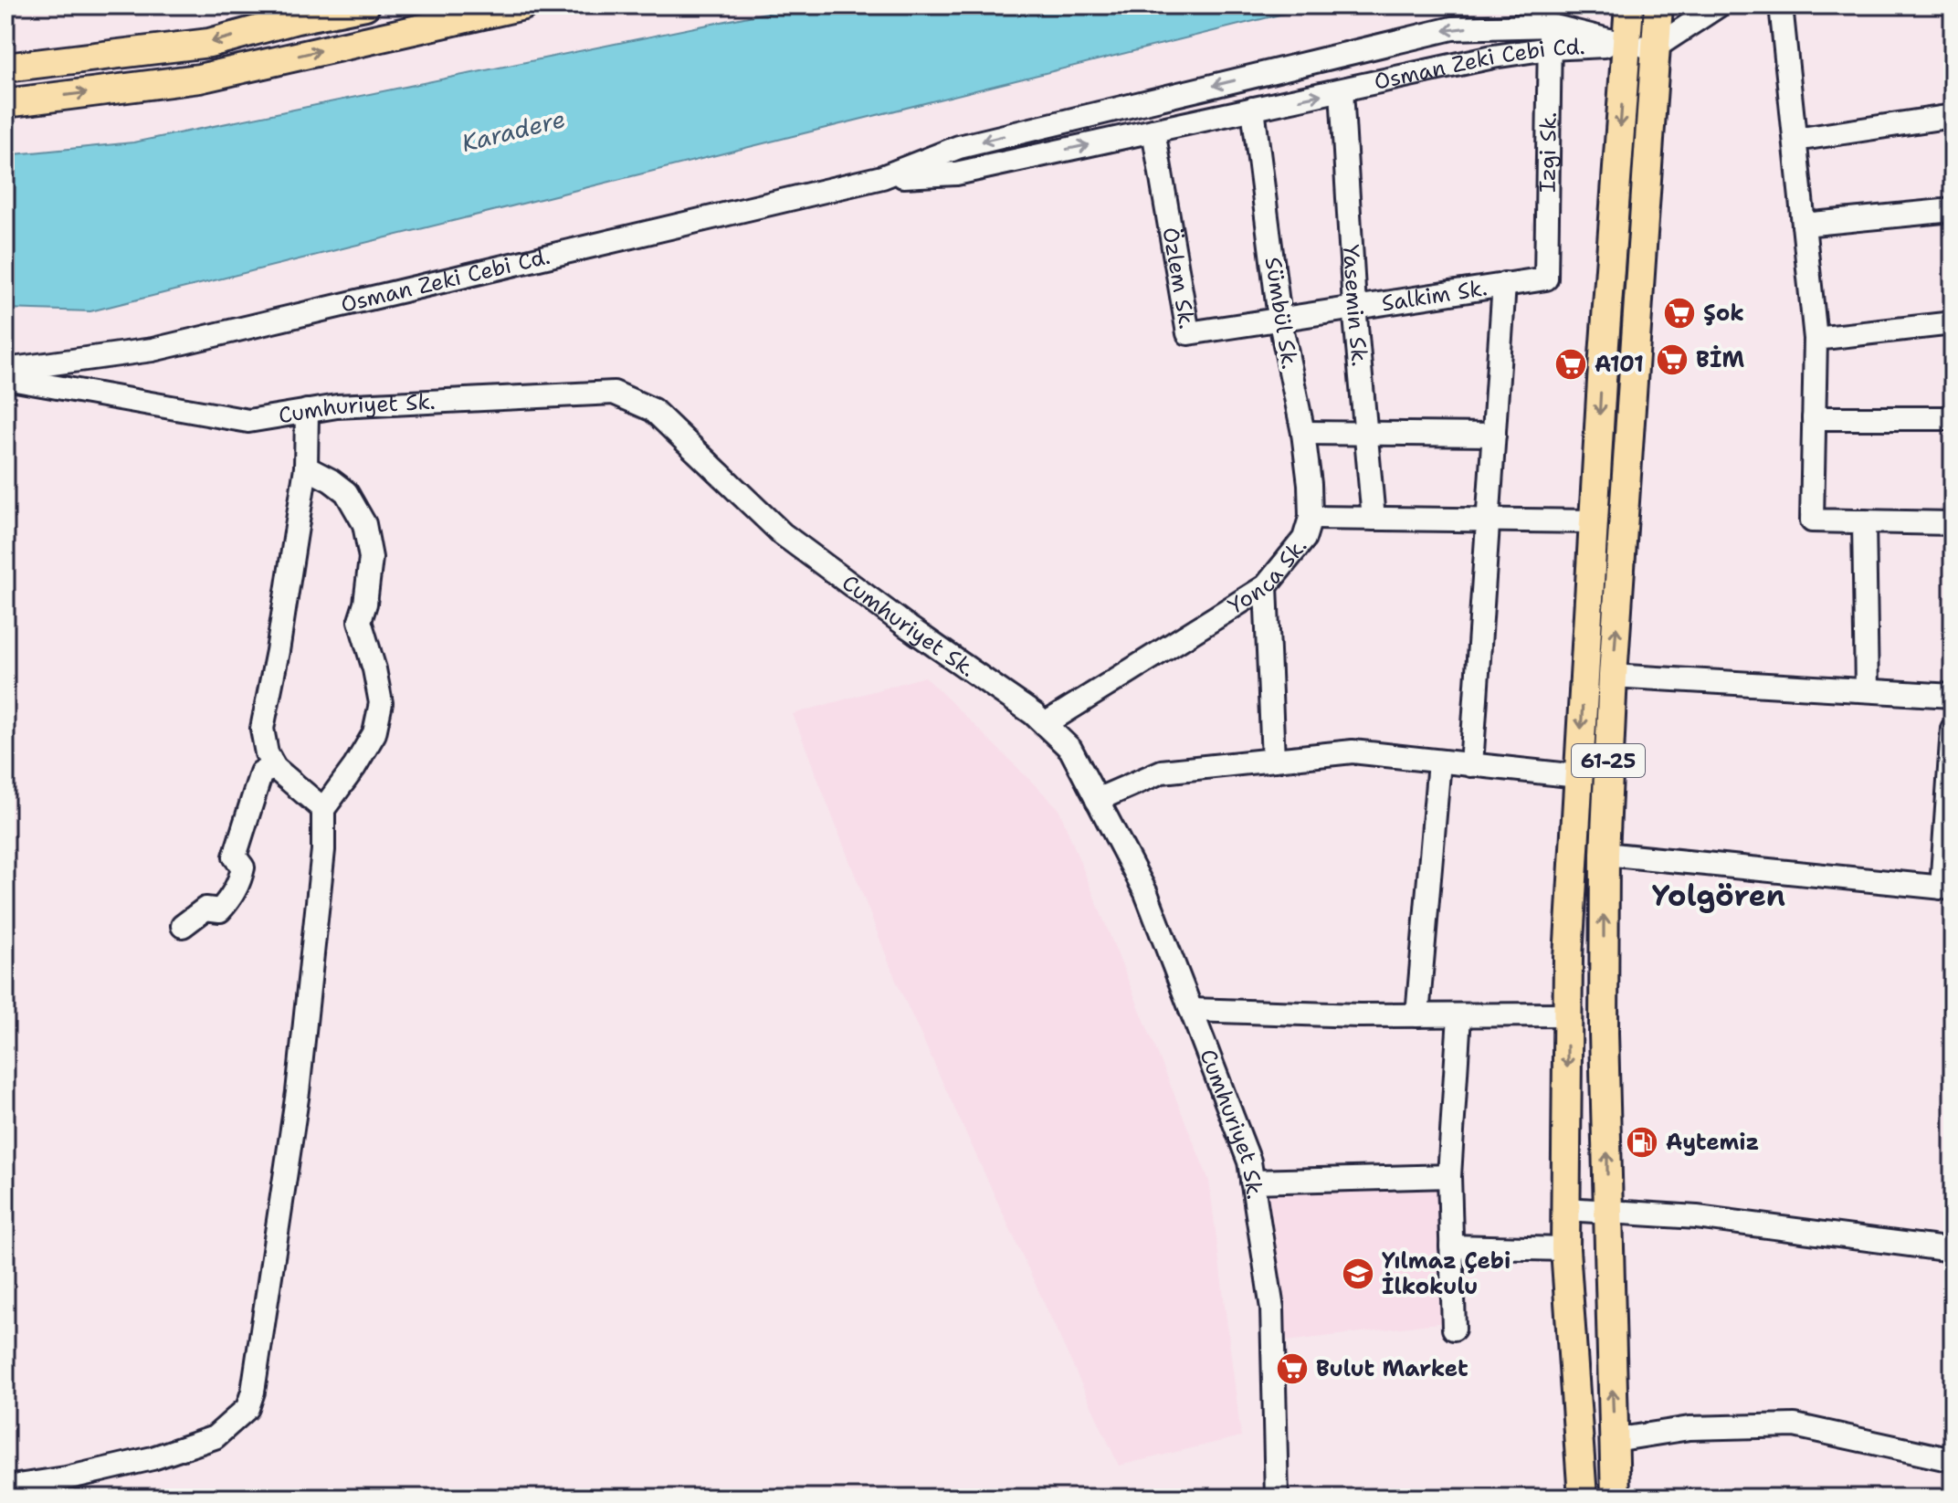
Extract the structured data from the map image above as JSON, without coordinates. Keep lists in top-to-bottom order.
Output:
{
  "streets": {
    "main road": ["61-25"],
    "street": [
      "Osman Zeki Cebi Cd.",
      "Izgi Sk.",
      "Özlem Sk.",
      "Salkim Sk.",
      "Yasemin Sk.",
      "Sümbül Sk.",
      "Cumhuriyet Sk.",
      "Yonca Sk."
    ]
  },
  "crossings": [
    ["Osman Zeki Cebi Cd.", "Izgi Sk."],
    ["Osman Zeki Cebi Cd.", "Özlem Sk."],
    ["Osman Zeki Cebi Cd.", "Yasemin Sk."],
    ["Osman Zeki Cebi Cd.", "Sümbül Sk."],
    ["Osman Zeki Cebi Cd.", "61-25"],
    ["Izgi Sk.", "Salkim Sk."],
    ["Özlem Sk.", "Salkim Sk."],
    ["Özlem Sk.", "Sümbül Sk."],
    ["Salkim Sk.", "Yasemin Sk."],
    ["Salkim Sk.", "Sümbül Sk."],
    ["Yasemin Sk.", "Yonca Sk."],
    ["Sümbül Sk.", "Yonca Sk."],
    ["Cumhuriyet Sk.", "Yonca Sk."],
    ["Yonca Sk.", "61-25"]
  ],
  "districts": ["Yolgören"],
  "water": ["Karadere"],
  "places": {
    "supermarket": [
      "Şok",
      "BİM",
      "A101",
      "Bulut Market"
    ],
    "fuel station": ["Aytemiz"],
    "school or university": ["Yılmaz Çebi İlkokulu"]
  }
}
